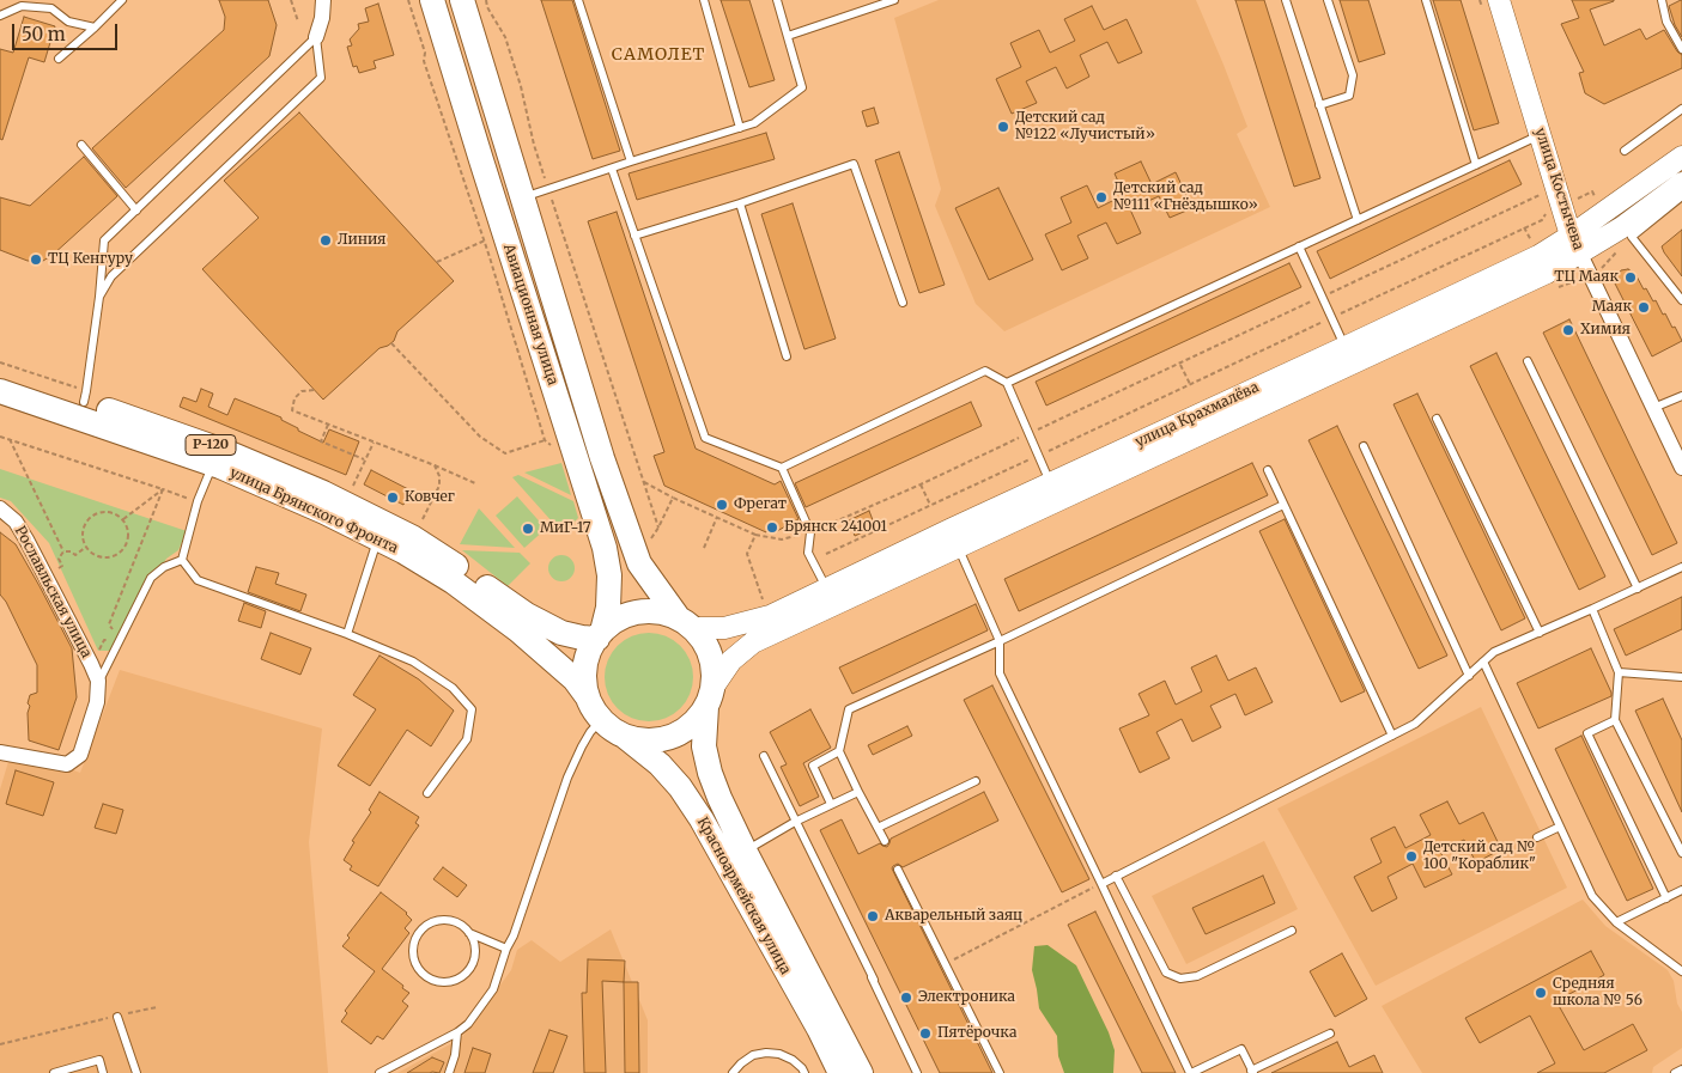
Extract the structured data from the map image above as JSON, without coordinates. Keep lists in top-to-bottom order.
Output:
{
  "streets": {
    "main road": [
      "улица Костычева",
      "Авиационная улица",
      "улица Крахмалёва",
      "Р-120",
      "улица Брянского Фронта",
      "Красноармейская улица"
    ],
    "street": ["Рославльская улица"]
  },
  "crossings": [
    ["улица Костычева", "улица Крахмалёва"],
    ["Авиационная улица", "улица Крахмалёва"],
    ["Авиационная улица", "улица Брянского Фронта"],
    ["Авиационная улица", "Красноармейская улица"],
    ["улица Крахмалёва", "улица Брянского Фронта"],
    ["улица Крахмалёва", "Красноармейская улица"],
    ["улица Брянского Фронта", "Красноармейская улица"]
  ],
  "districts": ["САМОЛЕТ"],
  "places": [
    "Детский сад №122 «Лучистый»",
    "Детский сад №111 «Гнёздышко»",
    "Линия",
    "ТЦ Кенгуру",
    "ТЦ Маяк",
    "Маяк",
    "Химия",
    "Ковчег",
    "Фрегат",
    "Брянск 241001",
    "МиГ-17",
    "Детский сад № 100 \"Кораблик\"",
    "Акварельный заяц",
    "Средняя школа № 56",
    "Электроника",
    "Пятёрочка"
  ],
  "scale_bar": "50 m"
}
